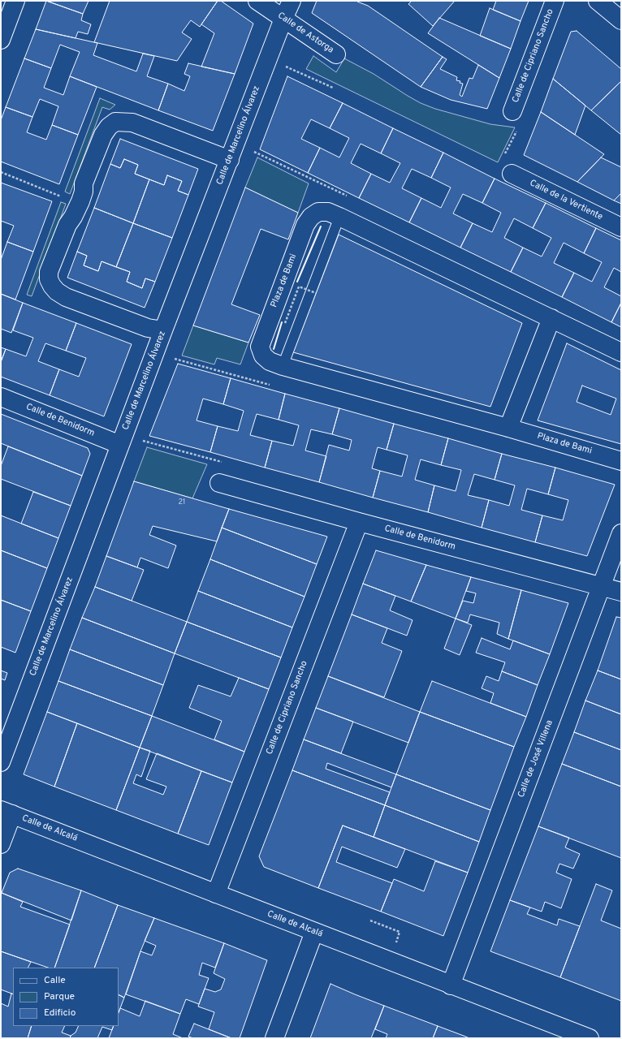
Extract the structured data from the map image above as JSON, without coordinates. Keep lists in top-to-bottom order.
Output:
{
  "streets": {
    "street": [
      "Calle de Astorga",
      "Calle de Cipriano Sancho",
      "Calle de Marcelino Álvarez",
      "Calle de la Vertiente",
      "Plaza de Bami",
      "Calle de Benidorm",
      "Calle de José Villena",
      "Calle de Alcalá"
    ]
  },
  "crossings": [
    ["Calle de Astorga", "Calle de Marcelino Álvarez"],
    ["Calle de Cipriano Sancho", "Calle de Benidorm"],
    ["Calle de Cipriano Sancho", "Calle de Alcalá"],
    ["Calle de Marcelino Álvarez", "Calle de Benidorm"],
    ["Calle de Benidorm", "Calle de José Villena"],
    ["Calle de José Villena", "Calle de Alcalá"]
  ],
  "house_numbers": ["21"],
  "legend": ["Calle", "Parque", "Edificio"]
}
